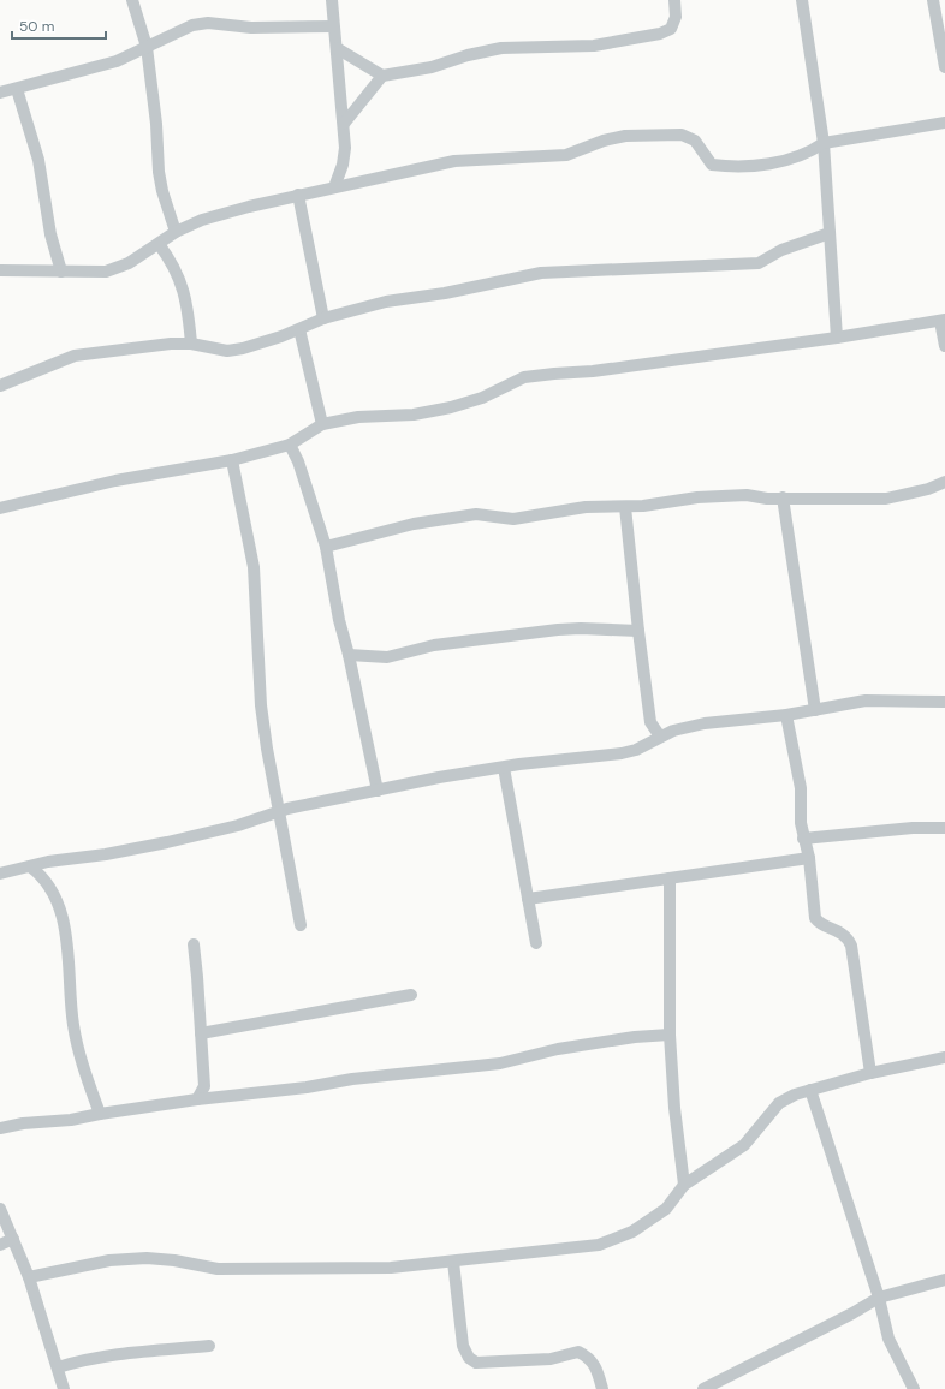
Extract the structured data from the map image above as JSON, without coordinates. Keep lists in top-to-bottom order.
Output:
{
  "scale_bar": "50 m"
}
